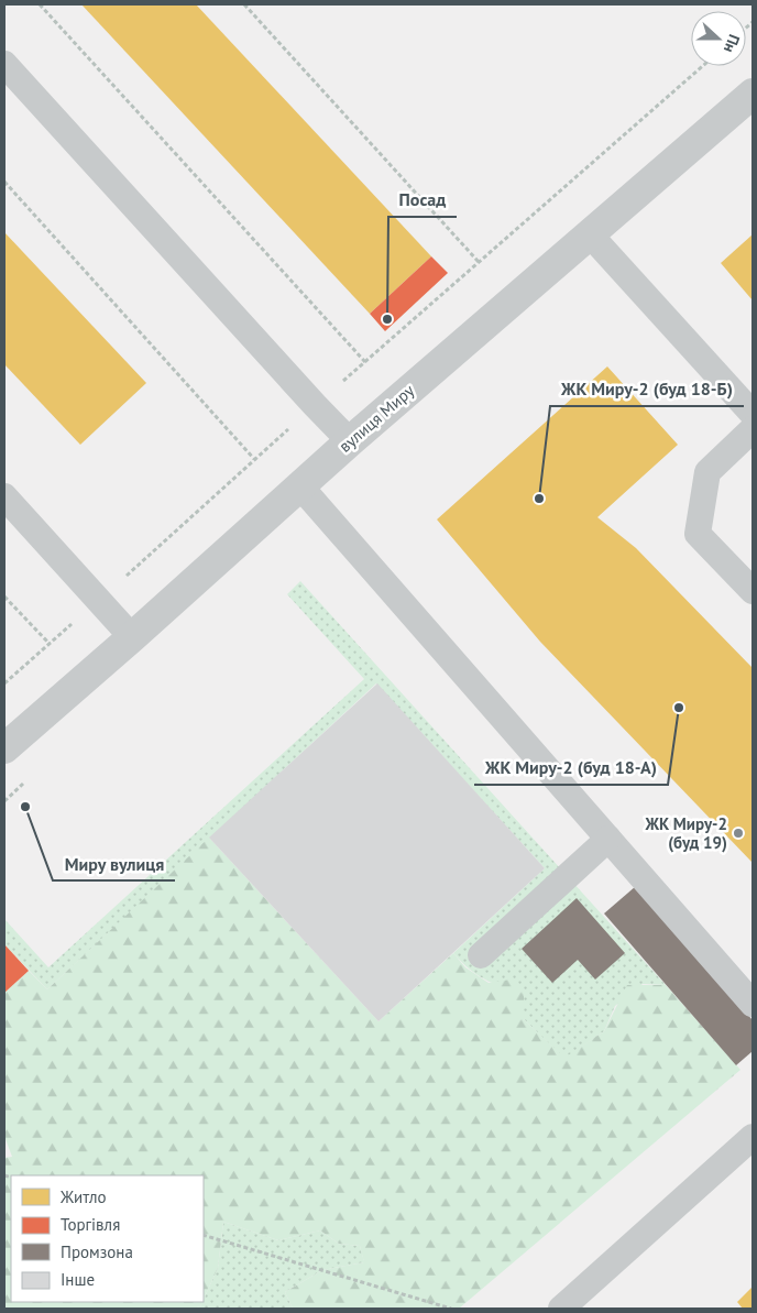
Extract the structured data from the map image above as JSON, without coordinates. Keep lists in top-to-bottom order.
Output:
{
  "streets": {
    "street": ["вулиця Миру"]
  },
  "places": [
    "Посад",
    "ЖК Миру-2 (буд 18-Б)",
    "ЖК Миру-2 (буд 18-А)",
    "Миру вулиця",
    "ЖК Миру-2 (буд 19)"
  ],
  "legend": [
    "Житло",
    "Торгівля",
    "Промзона",
    "Інше"
  ],
  "north": "right"
}
